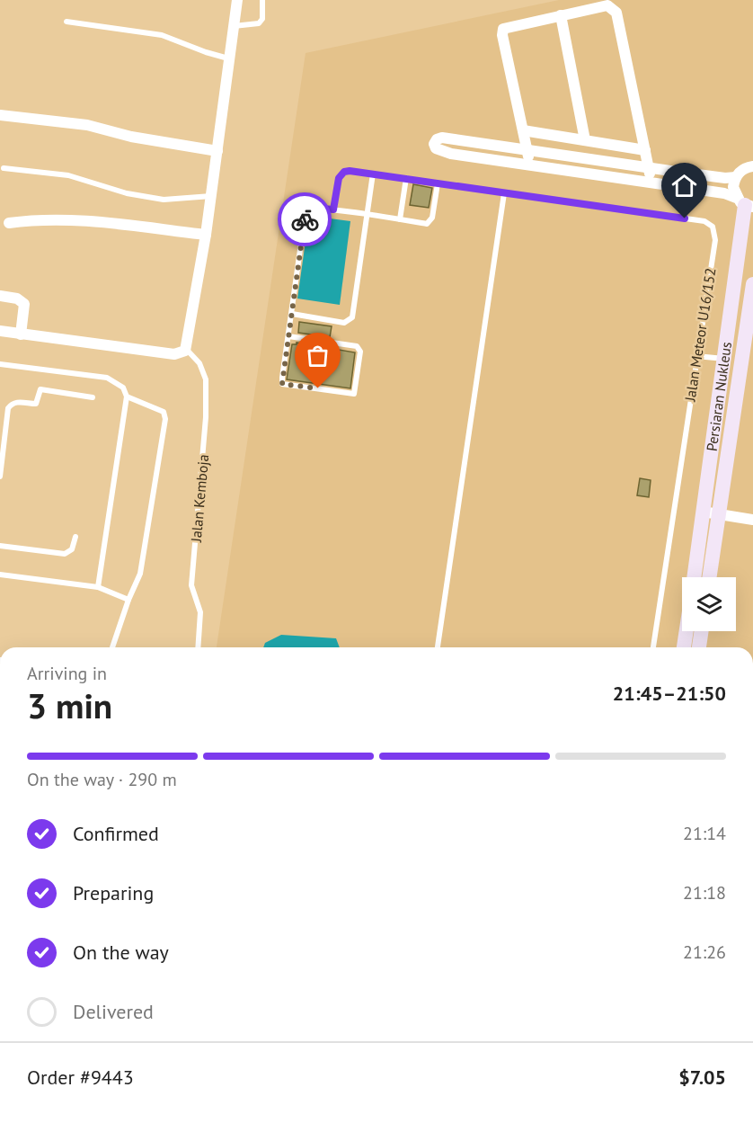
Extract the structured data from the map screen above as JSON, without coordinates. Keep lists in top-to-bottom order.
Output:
{
  "streets": {
    "street": ["Persiaran Nukleus"],
    "lane": ["Jalan Meteor U16/152", "Jalan Kemboja"]
  },
  "page": {
    "heading": ["3 min", "Arriving in", "21:45–21:50"],
    "panel": ["Order #9443", "$7.05"],
    "bar": "On the way · 290 m",
    "list": [
      ["Confirmed", "21:14"],
      ["Preparing", "21:18"],
      ["On the way", "21:26"],
      "Delivered"
    ]
  }
}
